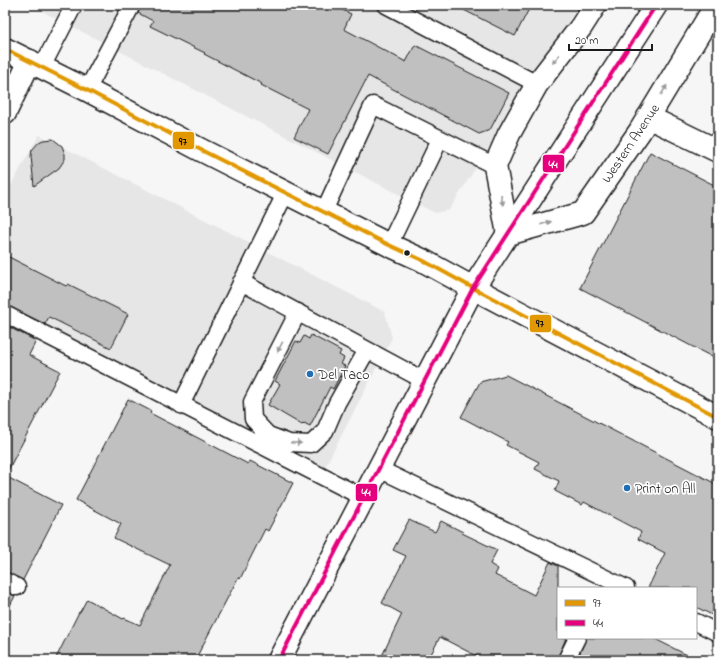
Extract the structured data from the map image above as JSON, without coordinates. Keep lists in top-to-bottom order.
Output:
{
  "streets": {
    "main road": ["Western Avenue"]
  },
  "places": ["Del Taco", "Print on All"],
  "lines": ["transit line 44", "transit line 97"],
  "legend": ["97", "44"],
  "scale_bar": "20 m"
}
